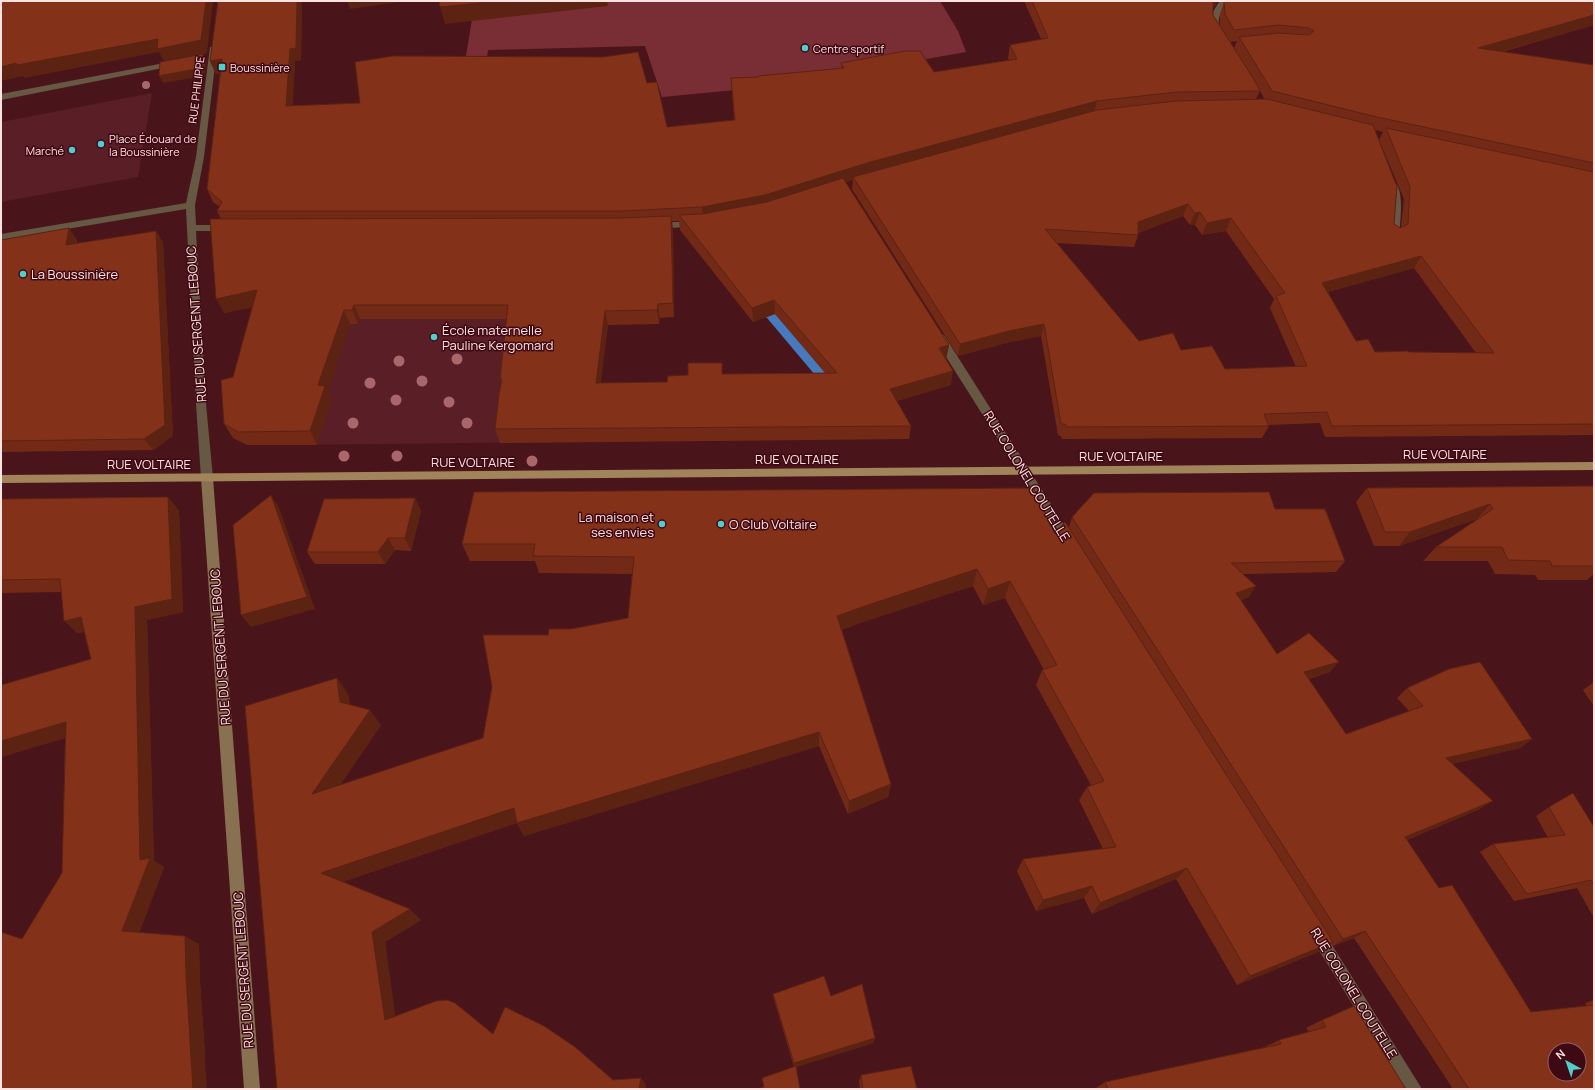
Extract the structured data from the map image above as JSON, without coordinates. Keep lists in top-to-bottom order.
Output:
{
  "streets": {
    "main road": ["RUE DU SERGENT LEBOUC", "RUE VOLTAIRE"],
    "street": ["RUE PHILIPPE", "RUE COLONEL COUTELLE"]
  },
  "crossings": [
    ["RUE PHILIPPE", "RUE DU SERGENT LEBOUC"],
    ["RUE DU SERGENT LEBOUC", "RUE VOLTAIRE"],
    ["RUE VOLTAIRE", "RUE COLONEL COUTELLE"]
  ],
  "places": {
    "other": [
      "Centre sportif",
      "Place Édouard de la Boussinière",
      "Marché",
      "La Boussinière",
      "École maternelle Pauline Kergomard",
      "La maison et ses envies",
      "O Club Voltaire"
    ],
    "transit": ["Boussinière"]
  },
  "north": "top left"
}
